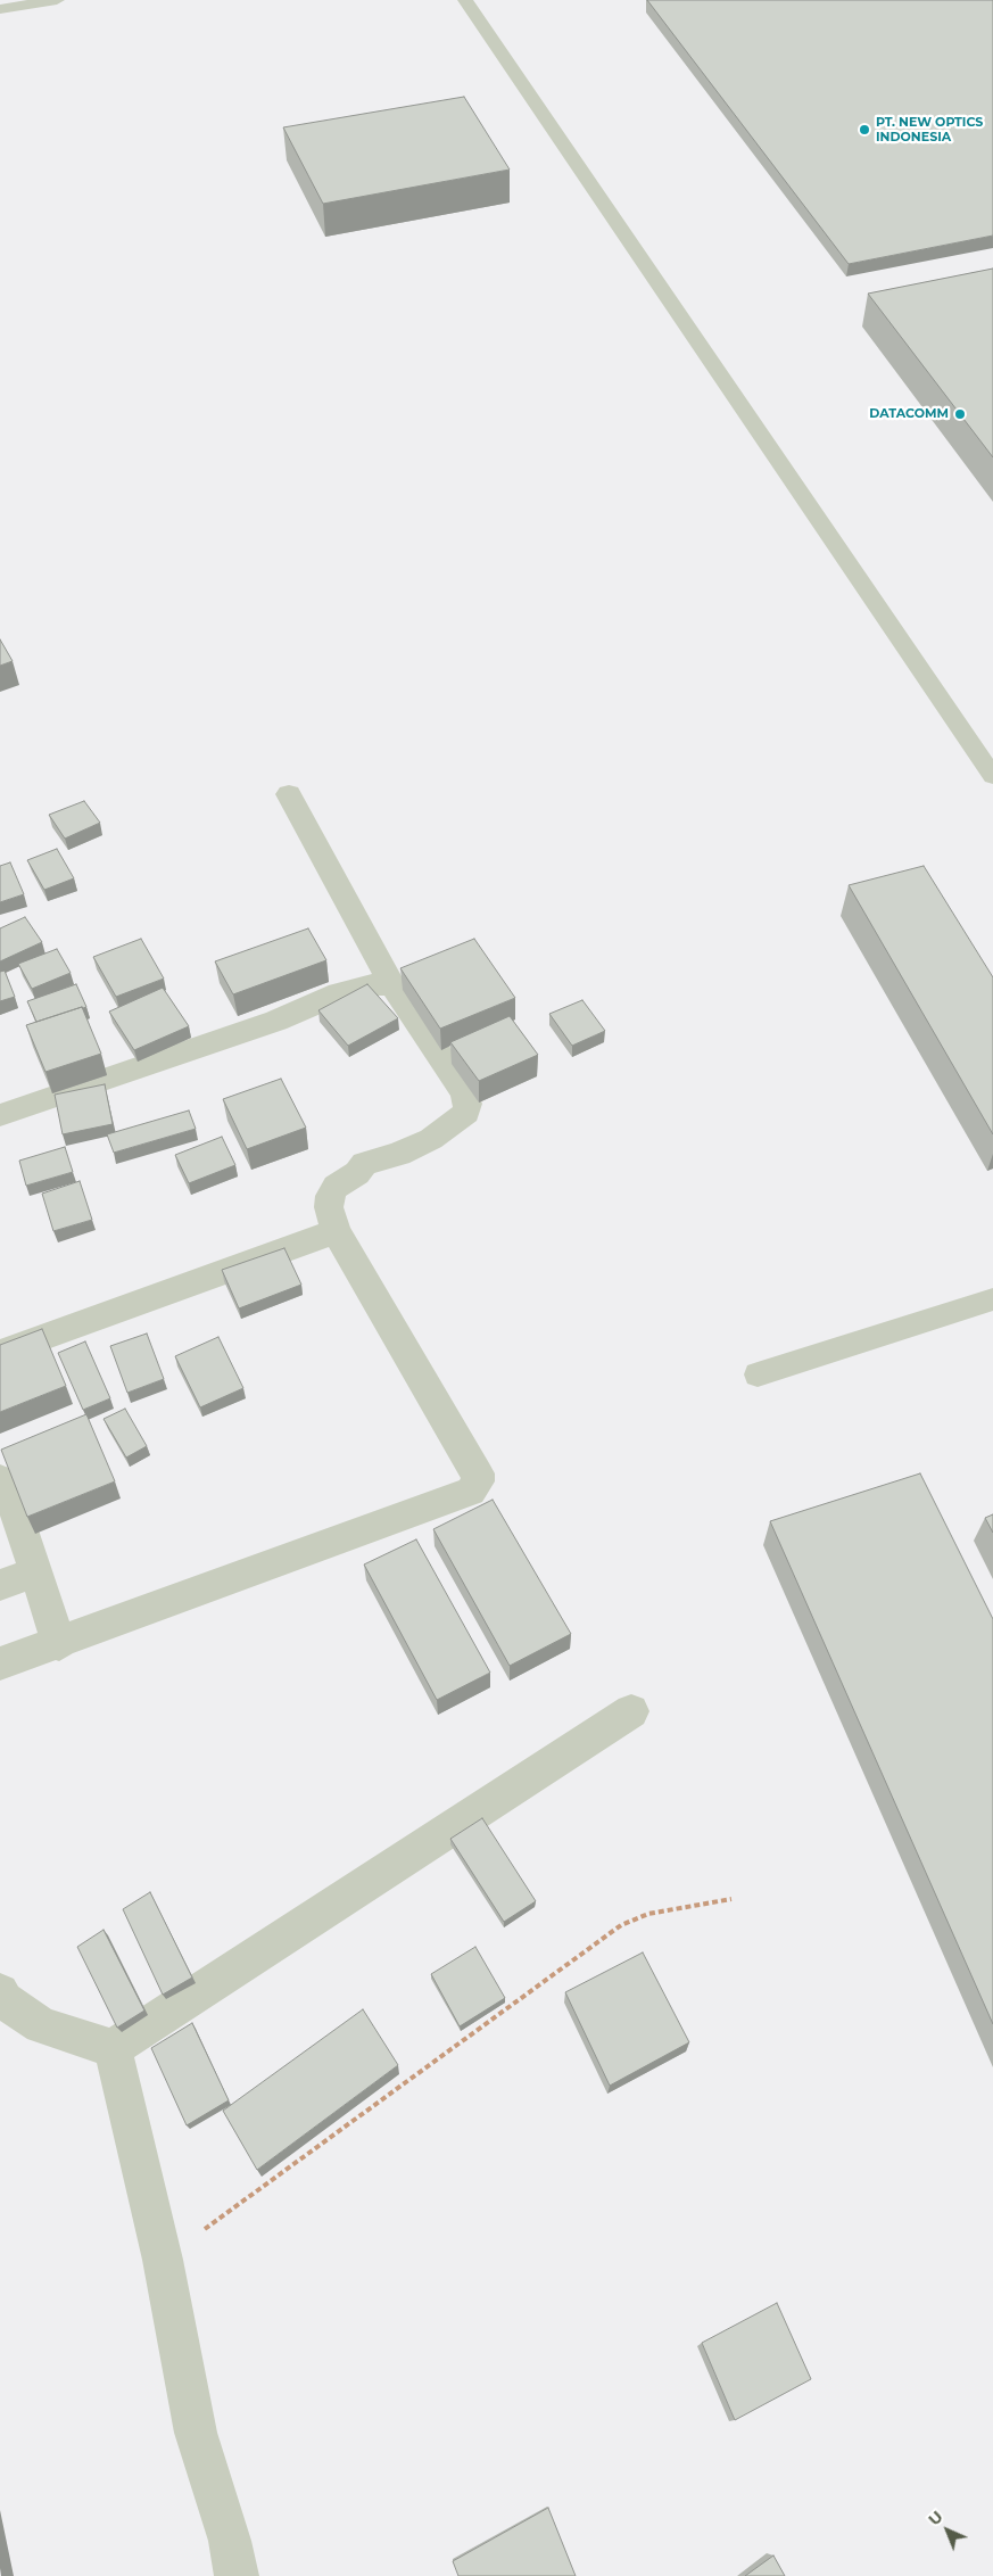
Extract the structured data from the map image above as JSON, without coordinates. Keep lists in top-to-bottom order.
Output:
{
  "places": ["PT. NEW OPTICS INDONESIA", "DATACOMM"],
  "north": "top left"
}
